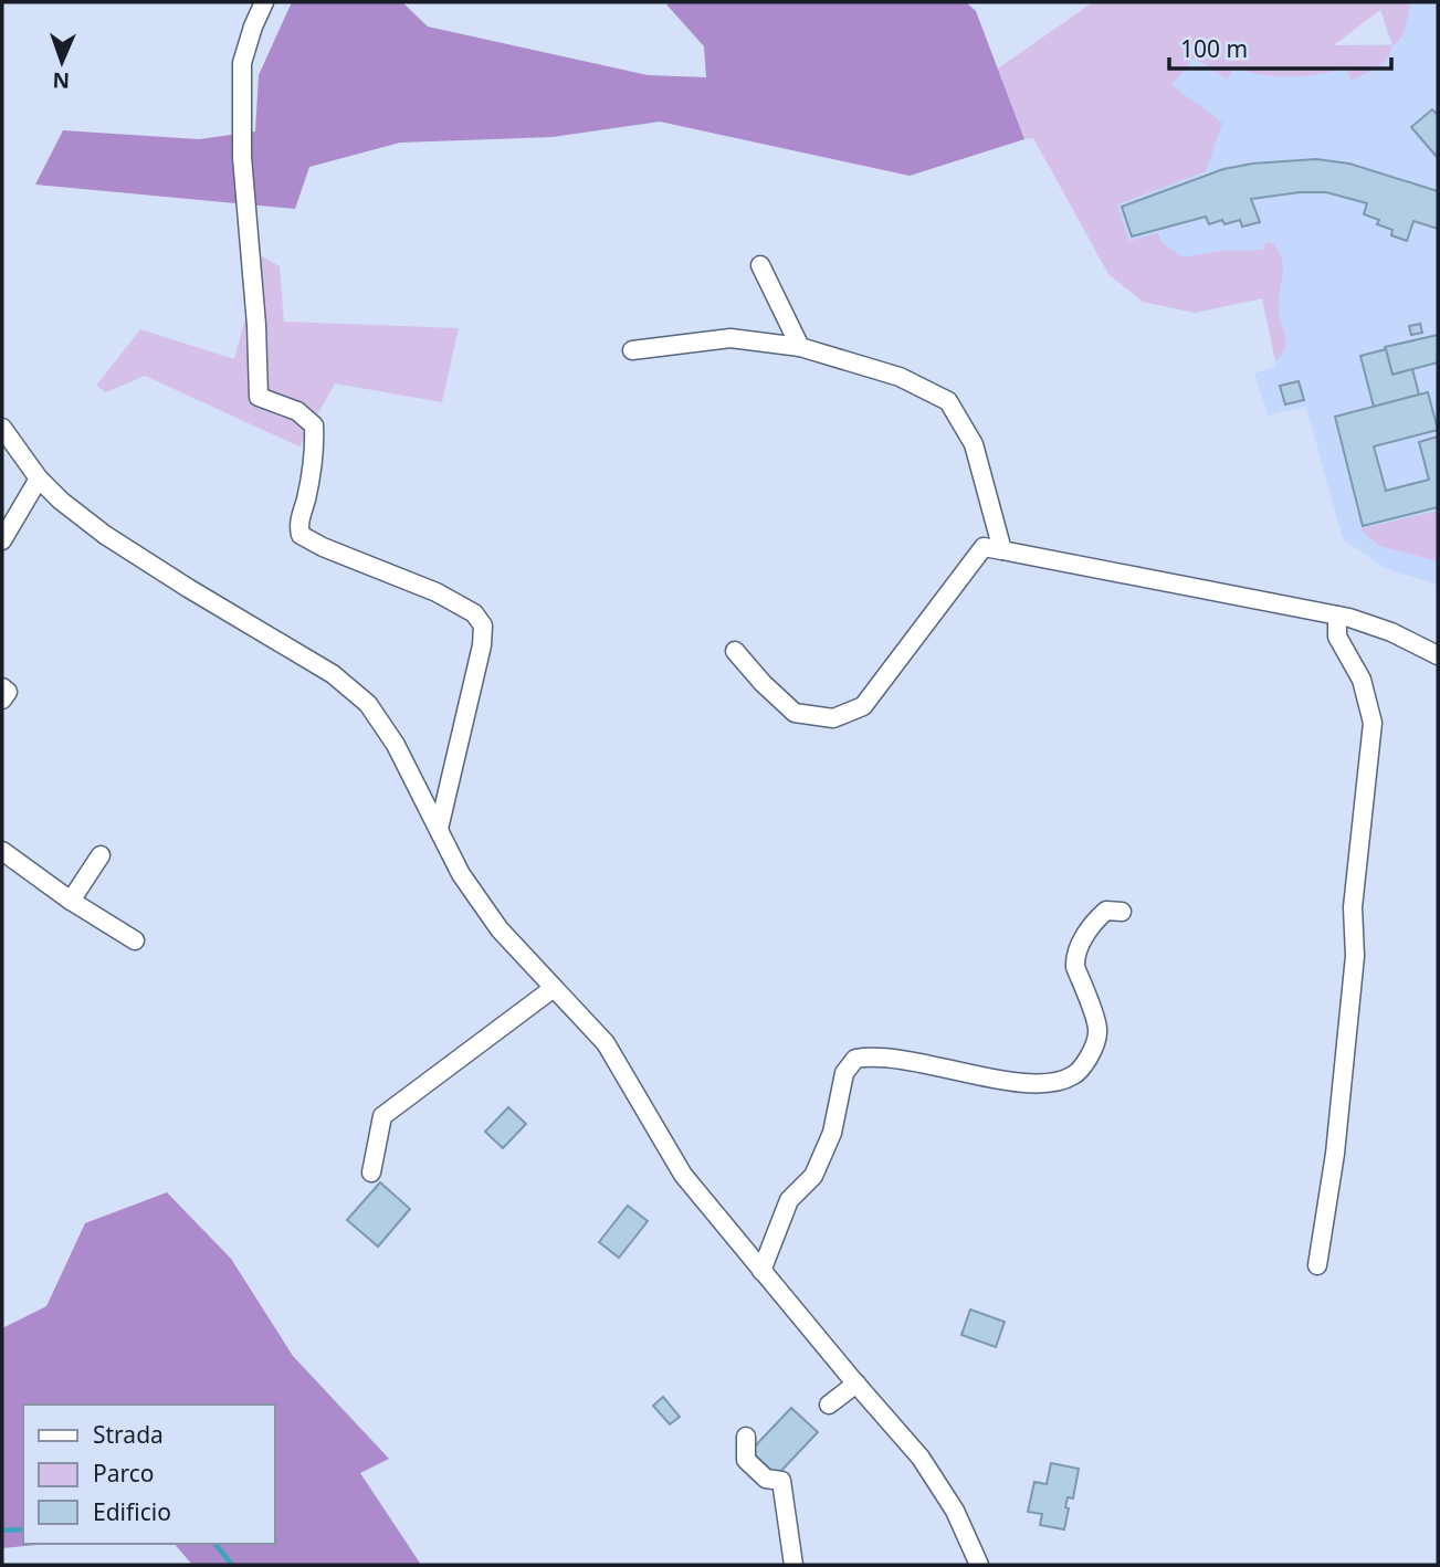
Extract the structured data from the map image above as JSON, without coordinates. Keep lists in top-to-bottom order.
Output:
{
  "legend": ["Strada", "Parco", "Edificio"],
  "scale_bar": "100 m",
  "north": "bottom"
}
